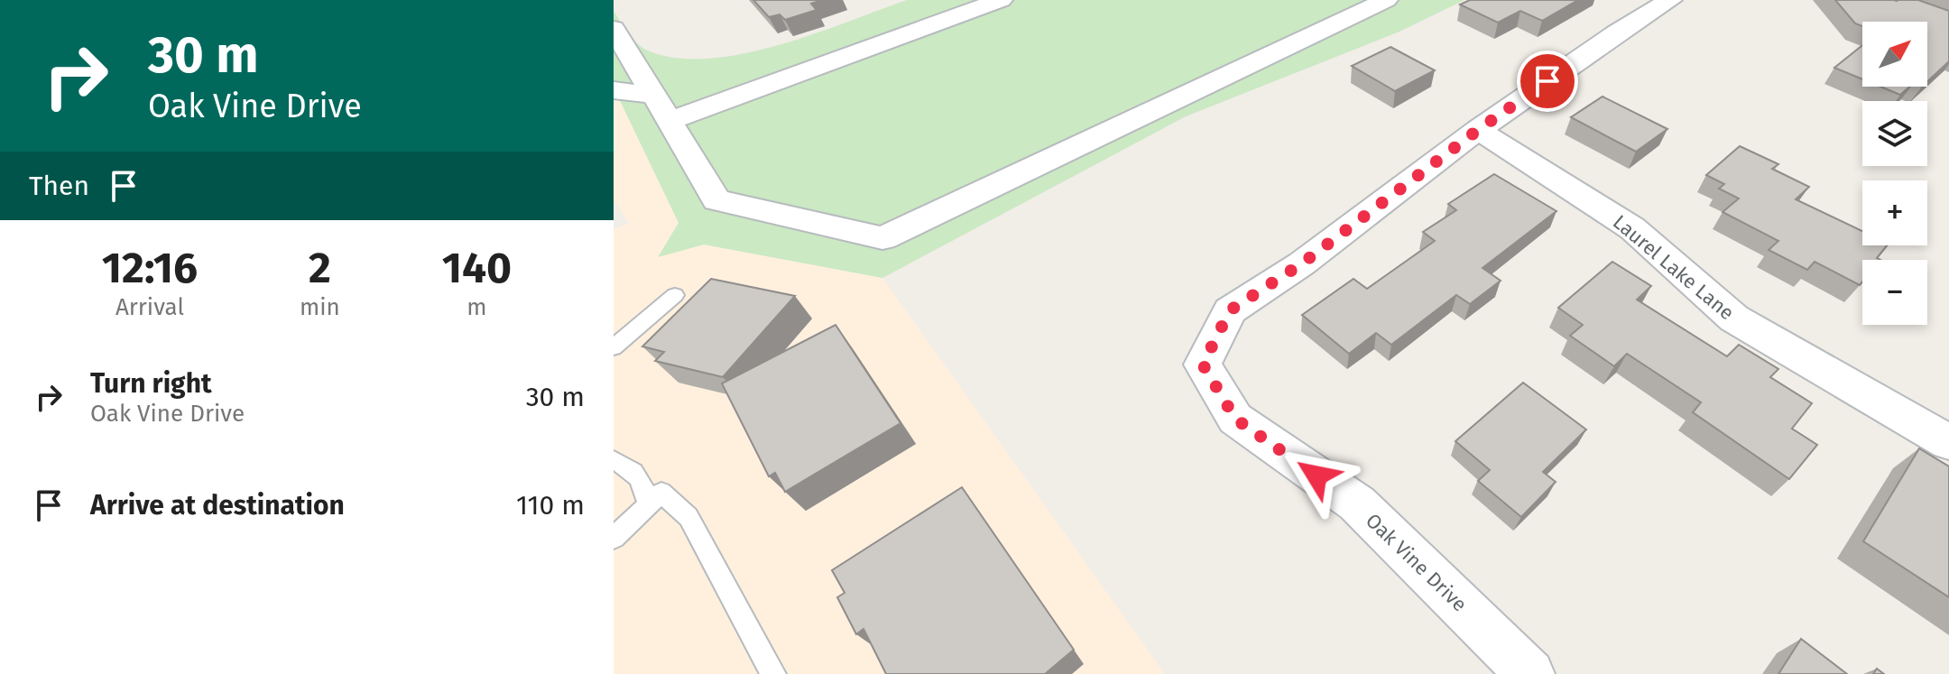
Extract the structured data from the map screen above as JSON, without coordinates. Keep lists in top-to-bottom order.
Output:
{
  "streets": {
    "street": ["Laurel Lake Lane", "Oak Vine Drive"]
  },
  "crossings": [
    ["Laurel Lake Lane", "Oak Vine Drive"]
  ],
  "north": "top right",
  "page": {
    "turn": ["30 m", "Oak Vine Drive"],
    "map_buttons": ["+", "−"],
    "then": "Then",
    "eta": [
      "12:16",
      "Arrival",
      "2",
      "min",
      "140",
      "m"
    ],
    "list": [
      {
        "name": "Turn right",
        "note": "Oak Vine Drive",
        "value": "30 m"
      },
      {
        "name": "Arrive at destination",
        "value": "110 m"
      }
    ]
  }
}
